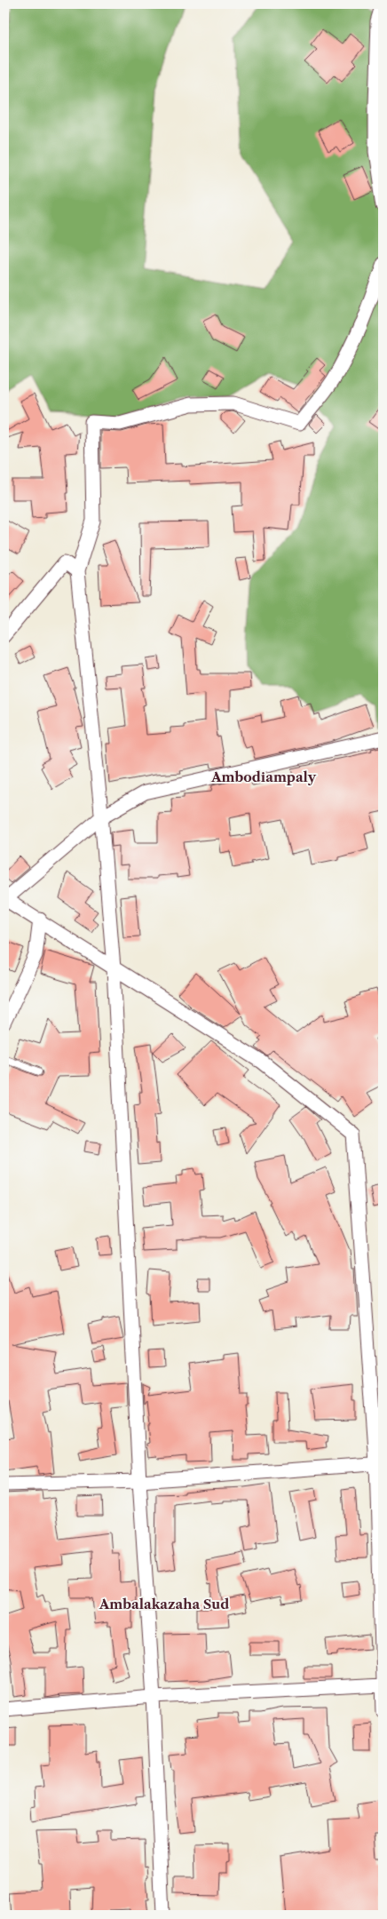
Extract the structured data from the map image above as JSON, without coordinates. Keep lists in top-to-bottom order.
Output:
{
  "districts": ["Ambodiampaly", "Ambalakazaha Sud"]
}
